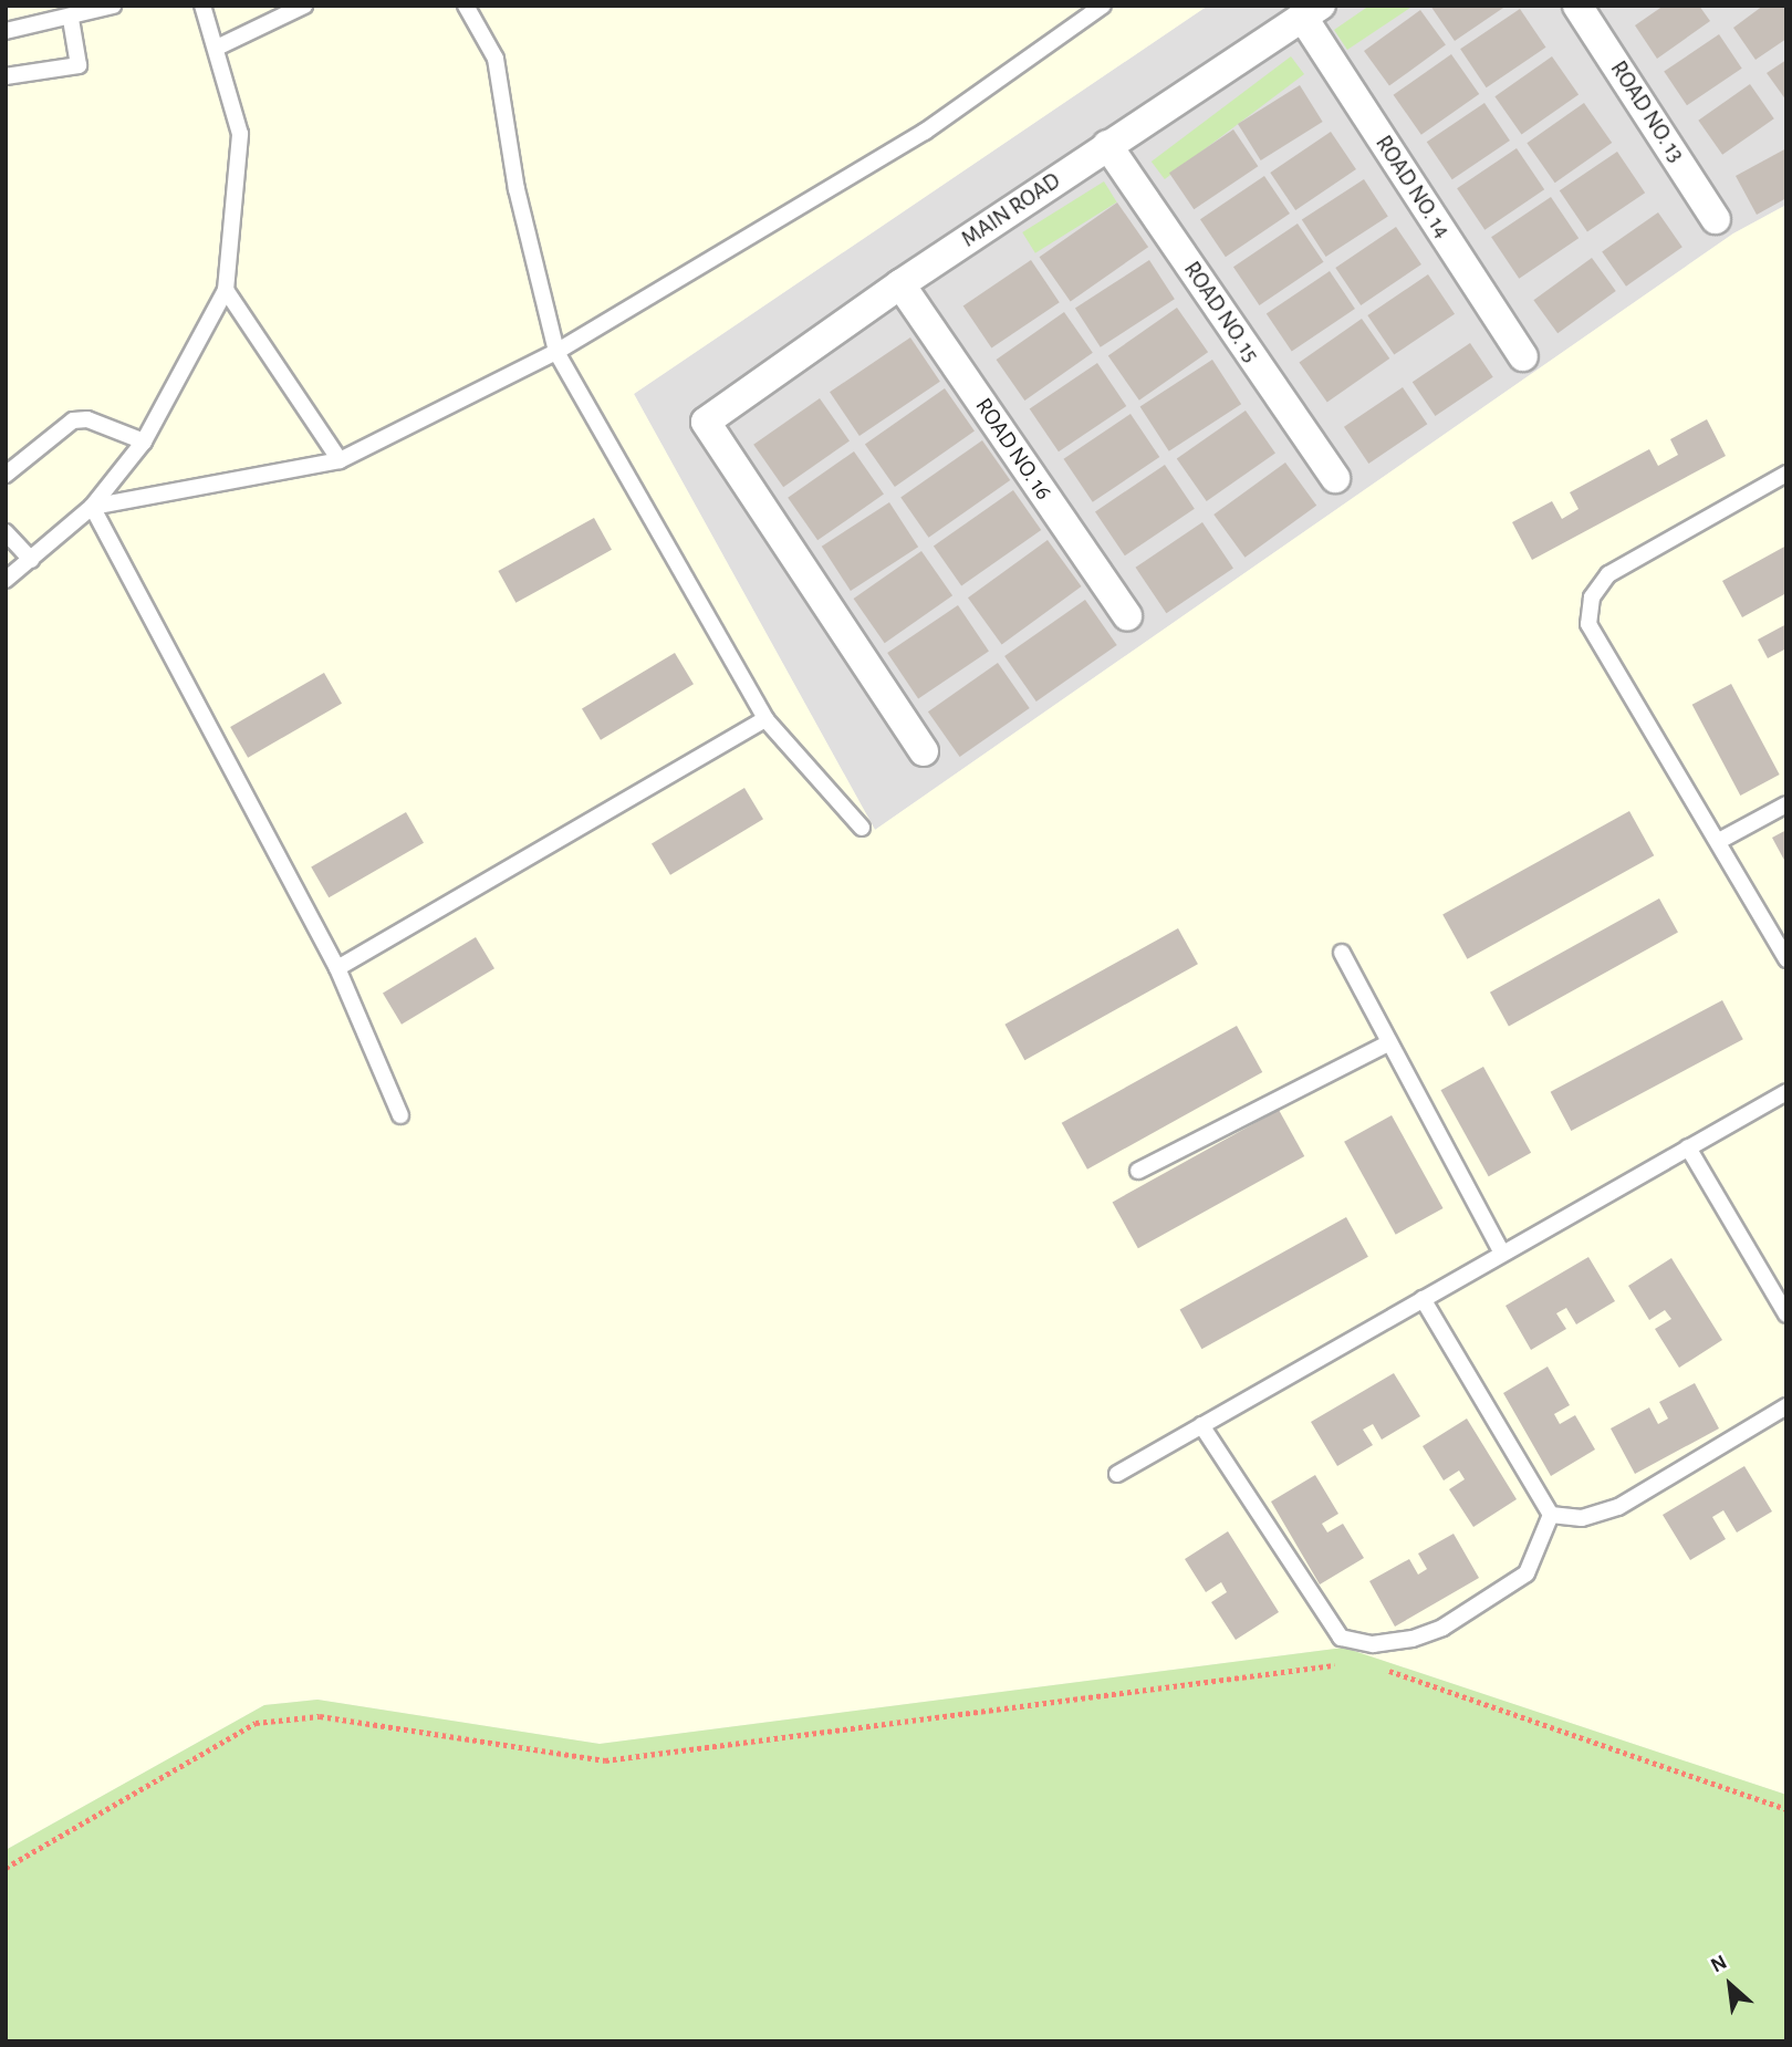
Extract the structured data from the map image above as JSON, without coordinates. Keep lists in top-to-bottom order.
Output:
{
  "streets": {
    "street": [
      "ROAD NO. 13",
      "ROAD NO. 14",
      "MAIN ROAD",
      "ROAD NO. 15",
      "ROAD NO. 16"
    ]
  },
  "crossings": [
    ["ROAD NO. 14", "MAIN ROAD"],
    ["MAIN ROAD", "ROAD NO. 15"],
    ["MAIN ROAD", "ROAD NO. 16"]
  ],
  "north": "top left"
}
